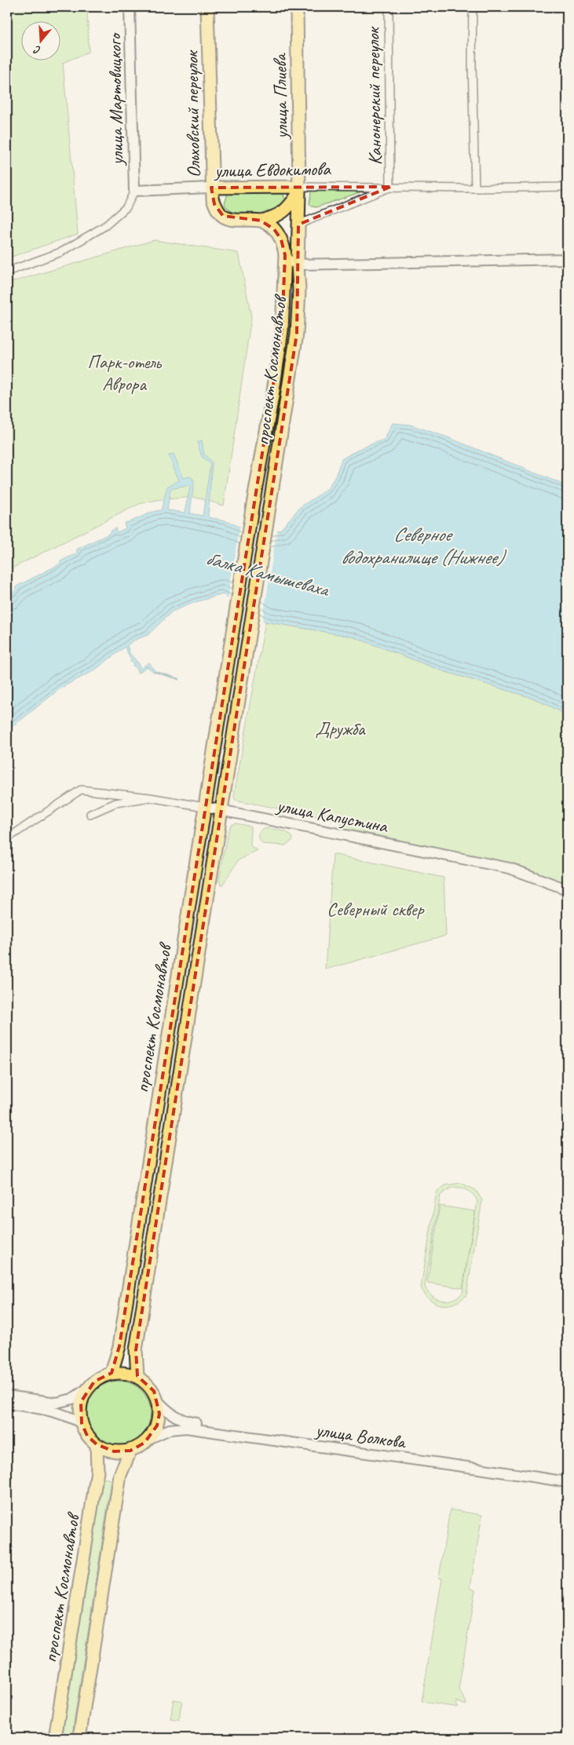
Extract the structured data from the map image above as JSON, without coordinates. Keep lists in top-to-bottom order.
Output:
{
  "streets": {
    "main road": [
      "улица Плиева",
      "улица Мартовицкого",
      "Ольховский переулок",
      "улица Евдокимова",
      "проспект Космонавтов",
      "улица Капустина",
      "улица Волкова"
    ],
    "street": ["Канонерский переулок"]
  },
  "crossings": [
    ["улица Плиева", "улица Евдокимова"],
    ["улица Плиева", "проспект Космонавтов"],
    ["Канонерский переулок", "улица Евдокимова"],
    ["улица Мартовицкого", "улица Евдокимова"],
    ["Ольховский переулок", "улица Евдокимова"],
    ["улица Евдокимова", "проспект Космонавтов"],
    ["проспект Космонавтов", "улица Капустина"],
    ["проспект Космонавтов", "улица Волкова"]
  ],
  "water": ["Северное водохранилище (Нижнее)", "балка Камышеваха"],
  "parks": ["Парк-отель Аврора", "Дружба", "Северный сквер"],
  "north": "bottom"
}
